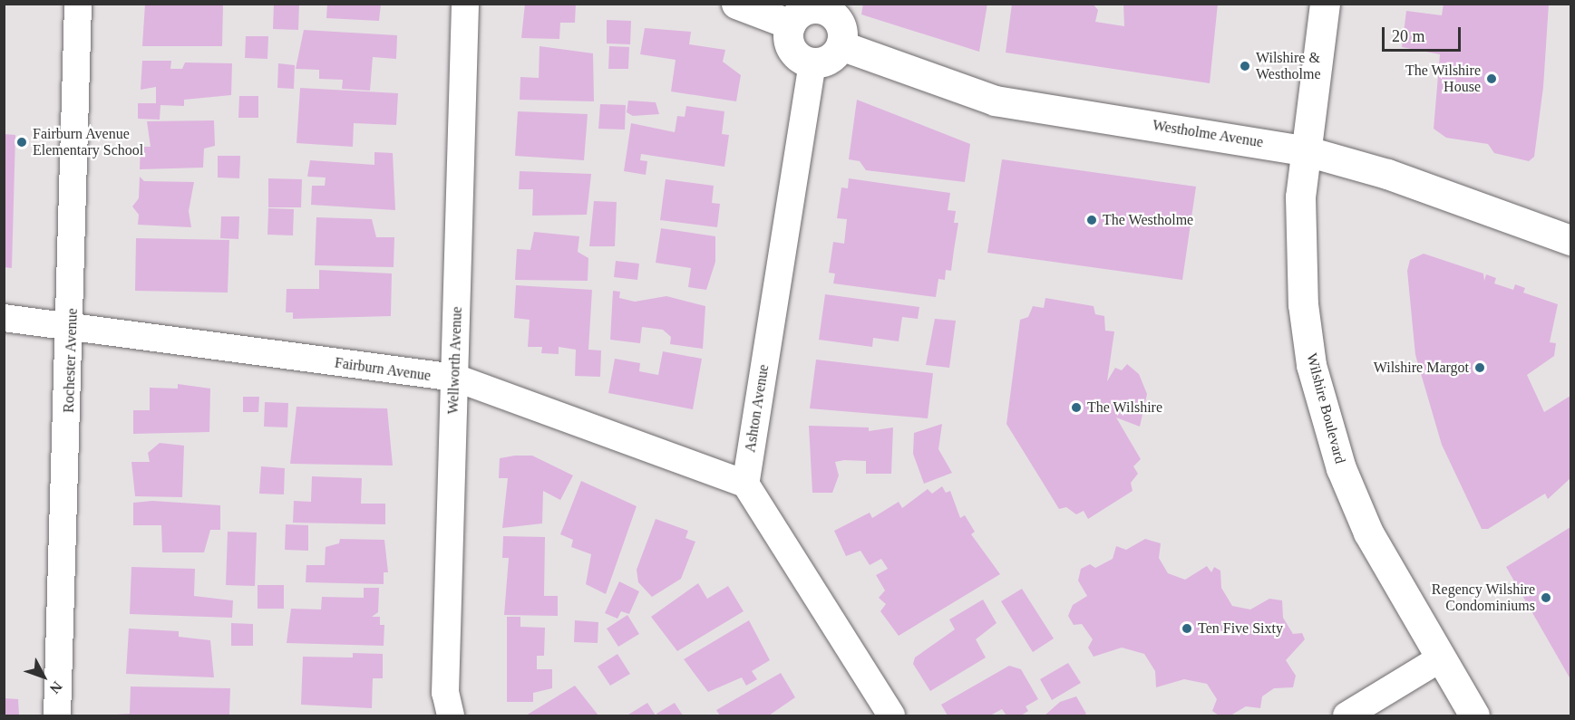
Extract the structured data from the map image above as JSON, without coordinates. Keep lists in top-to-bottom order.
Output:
{
  "streets": {
    "street": [
      "Westholme Avenue",
      "Rochester Avenue",
      "Wellworth Avenue",
      "Fairburn Avenue",
      "Ashton Avenue",
      "Wilshire Boulevard"
    ]
  },
  "crossings": [
    ["Westholme Avenue", "Ashton Avenue"],
    ["Westholme Avenue", "Wilshire Boulevard"],
    ["Rochester Avenue", "Fairburn Avenue"],
    ["Wellworth Avenue", "Fairburn Avenue"],
    ["Fairburn Avenue", "Ashton Avenue"]
  ],
  "places": [
    "Wilshire & Westholme",
    "The Wilshire House",
    "Fairburn Avenue Elementary School",
    "The Westholme",
    "Wilshire Margot",
    "The Wilshire",
    "Regency Wilshire Condominiums",
    "Ten Five Sixty"
  ],
  "scale_bar": "20 m",
  "north": "bottom right"
}
